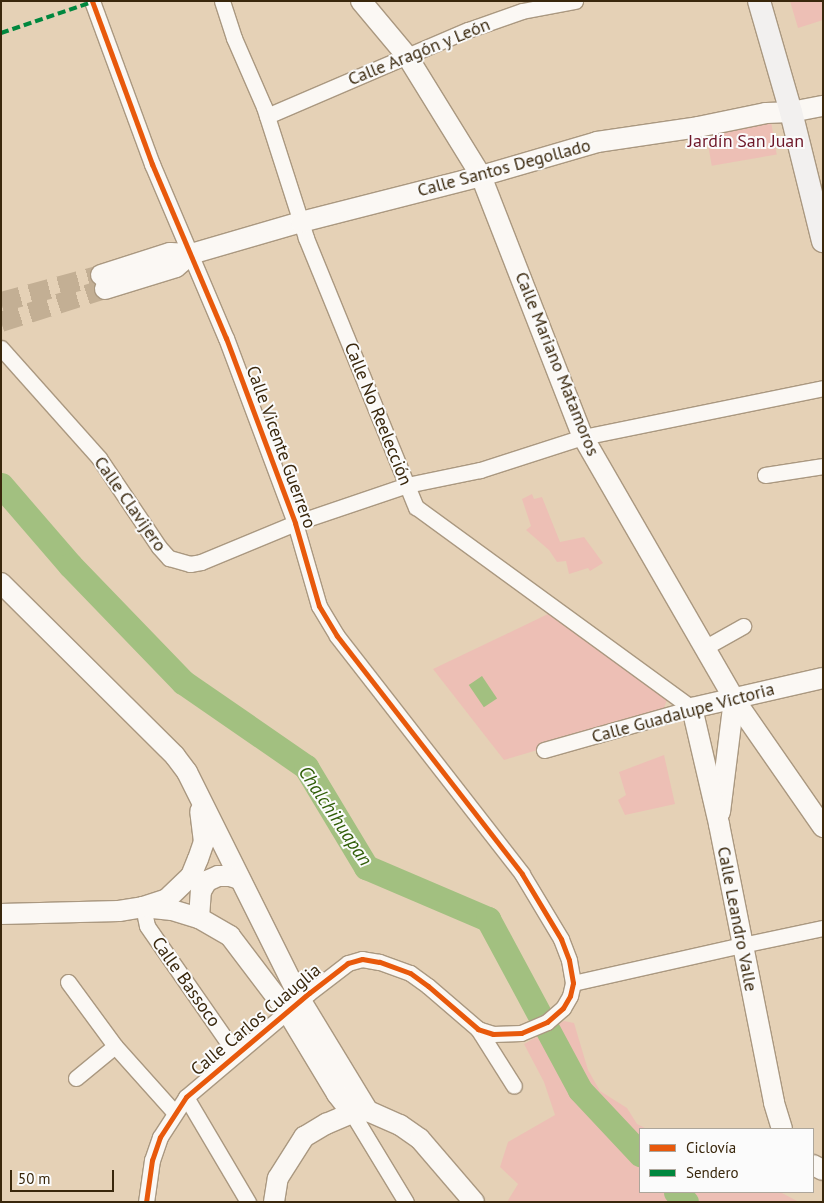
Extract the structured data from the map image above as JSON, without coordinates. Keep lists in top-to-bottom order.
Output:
{
  "streets": {
    "street": [
      "Calle Aragón y León",
      "Calle Santos Degollado",
      "Calle Mariano Matamoros",
      "Calle No Reelección",
      "Calle Vicente Guerrero",
      "Calle Clavijero",
      "Calle Guadalupe Victoria",
      "Calle Leandro Valle",
      "Calle Bassoco",
      "Calle Carlos Cuauglia"
    ]
  },
  "crossings": [
    ["Calle Aragón y León", "Calle Mariano Matamoros"],
    ["Calle Aragón y León", "Calle No Reelección"],
    ["Calle Santos Degollado", "Calle Mariano Matamoros"],
    ["Calle Santos Degollado", "Calle No Reelección"],
    ["Calle Santos Degollado", "Calle Vicente Guerrero"],
    ["Calle Mariano Matamoros", "Calle Clavijero"],
    ["Calle Mariano Matamoros", "Calle Guadalupe Victoria"],
    ["Calle No Reelección", "Calle Clavijero"],
    ["Calle No Reelección", "Calle Guadalupe Victoria"],
    ["Calle No Reelección", "Calle Leandro Valle"],
    ["Calle Vicente Guerrero", "Calle Clavijero"],
    ["Calle Vicente Guerrero", "Calle Carlos Cuauglia"],
    ["Calle Guadalupe Victoria", "Calle Leandro Valle"],
    ["Calle Bassoco", "Calle Carlos Cuauglia"]
  ],
  "water": ["Chalchihuapan"],
  "parks": ["Jardín San Juan"],
  "legend": ["Ciclovía", "Sendero"],
  "scale_bar": "50 m"
}
